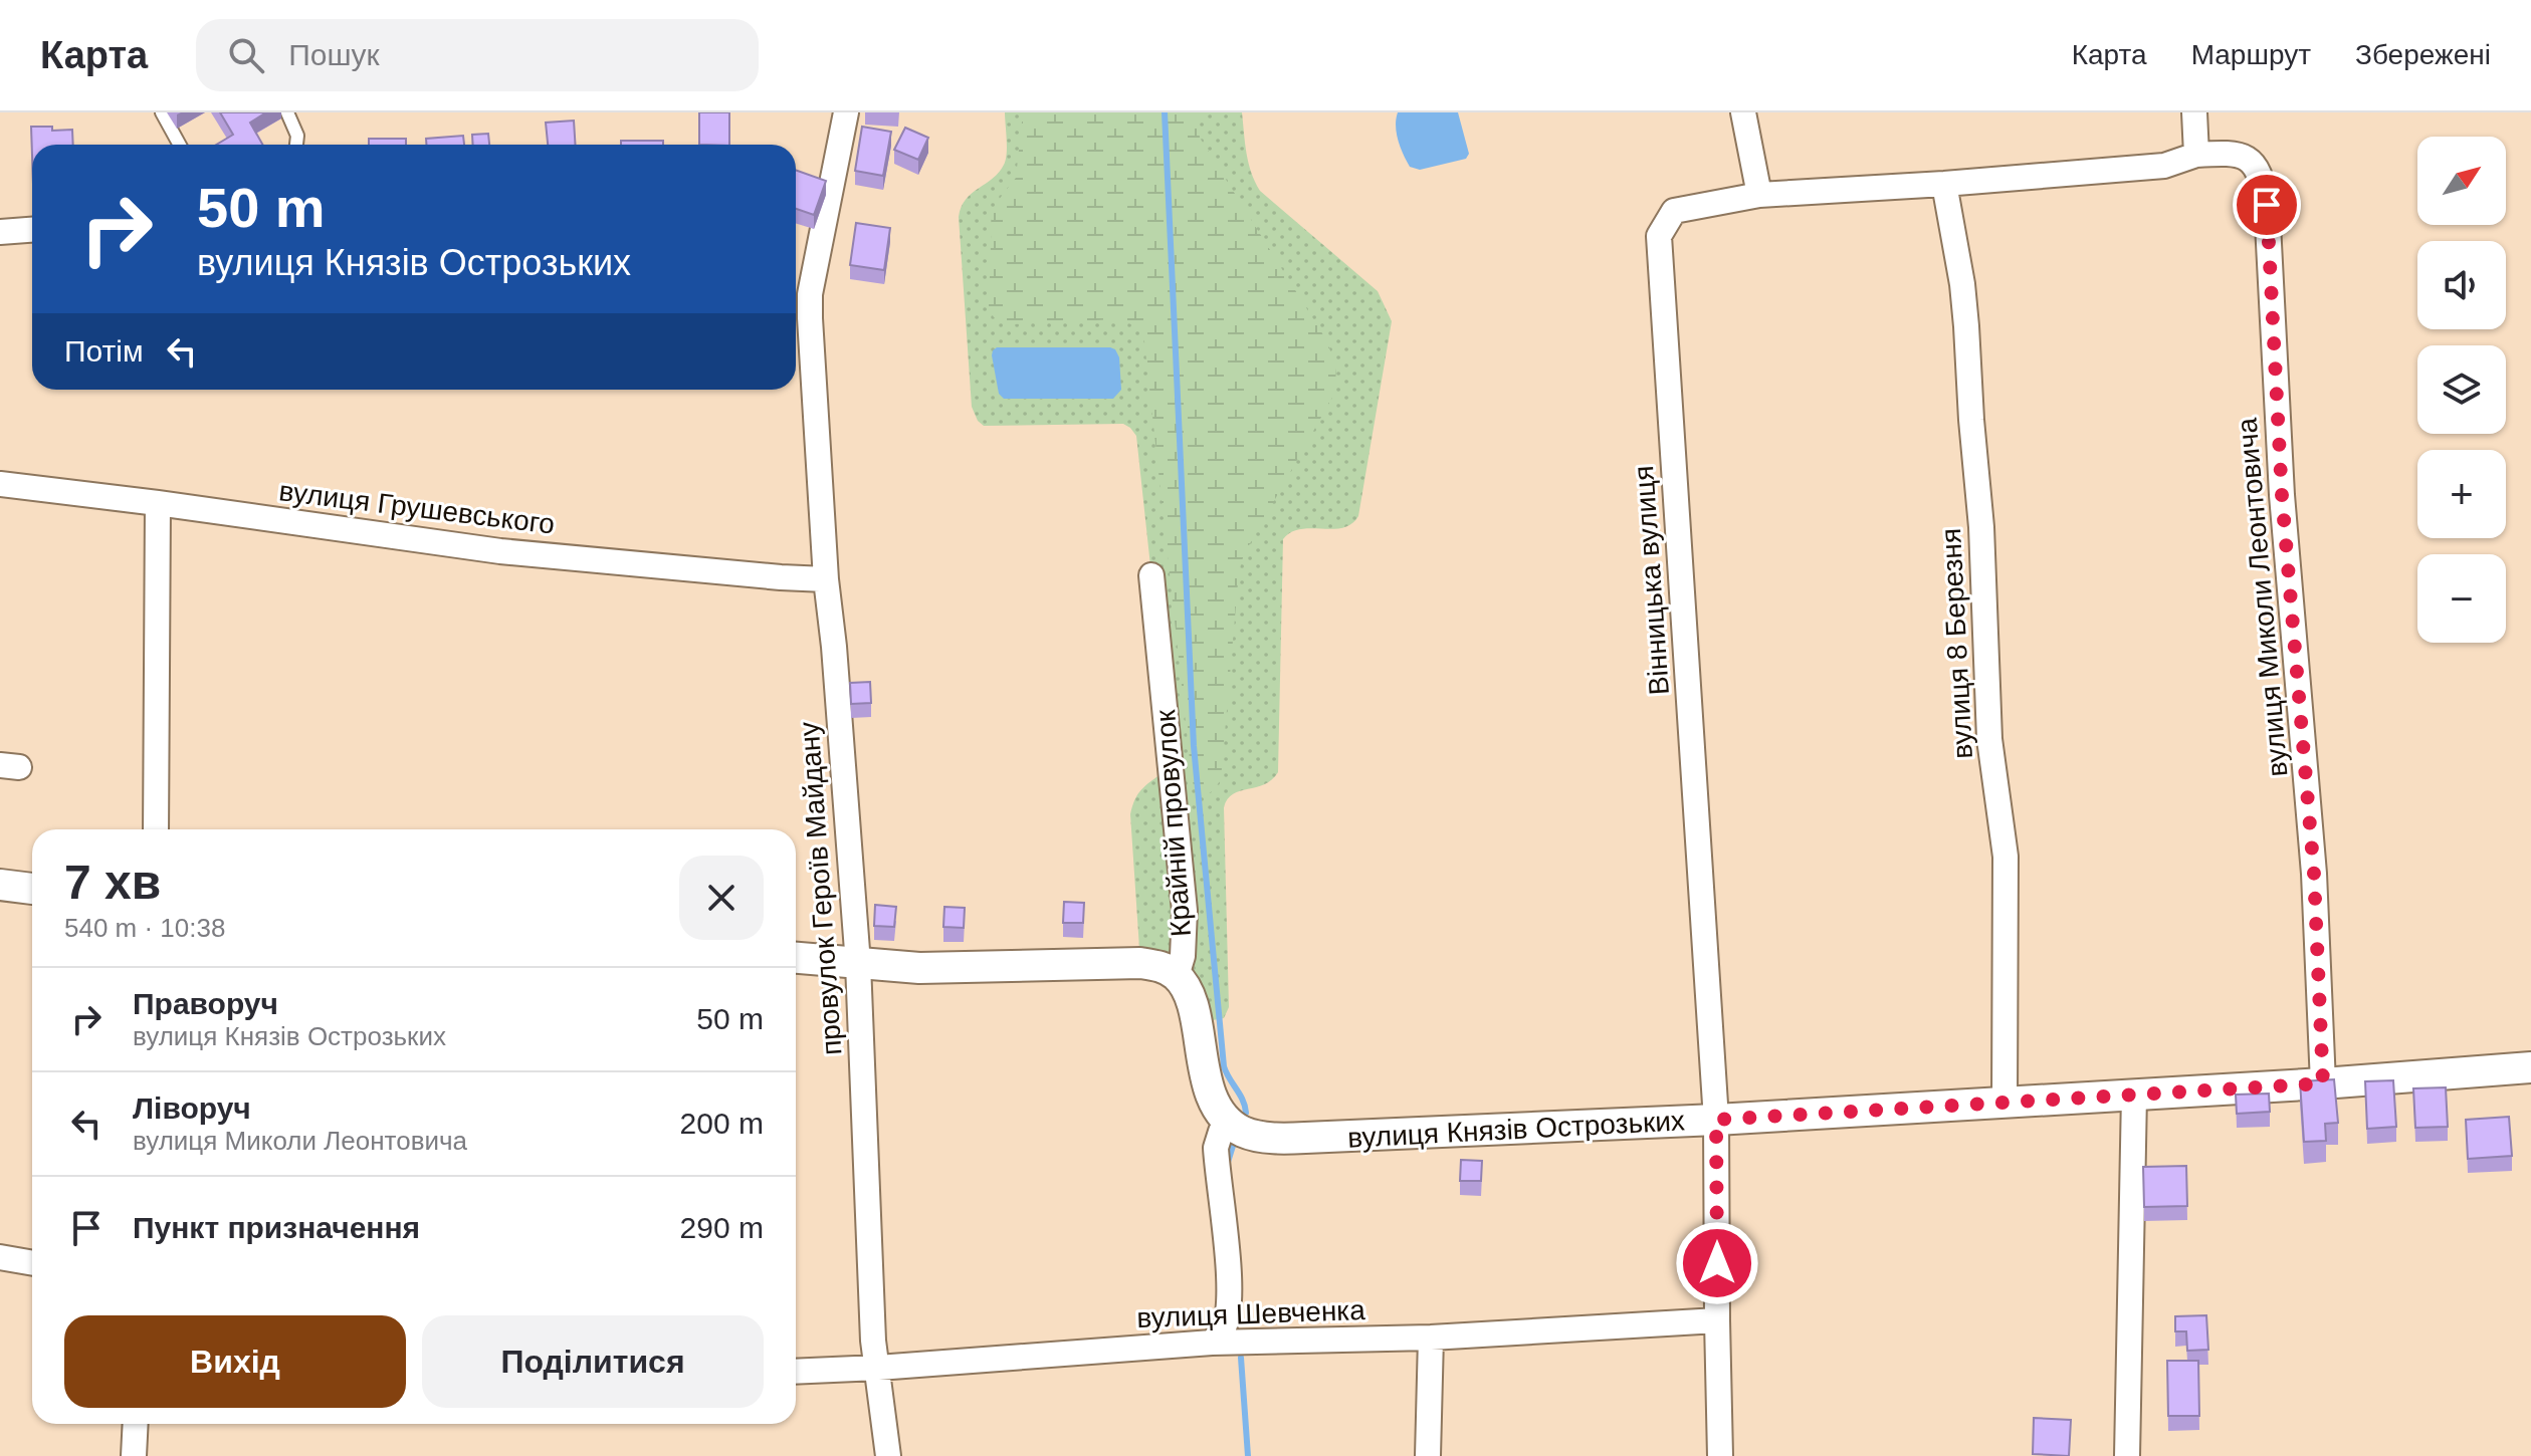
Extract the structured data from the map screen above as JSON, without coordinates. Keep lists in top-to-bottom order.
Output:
{
  "streets": {
    "street": [
      "вулиця Грушевського",
      "Вінницька вулиця",
      "вулиця Миколи Леонтовича",
      "вулиця 8 Березня",
      "Крайній провулок",
      "провулок Героїв Майдану",
      "вулиця Князів Острозьких",
      "вулиця Шевченка"
    ]
  },
  "crossings": [
    ["вулиця Грушевського", "провулок Героїв Майдану"],
    ["Вінницька вулиця", "вулиця Миколи Леонтовича"],
    ["Вінницька вулиця", "вулиця 8 Березня"],
    ["Вінницька вулиця", "вулиця Князів Острозьких"],
    ["Вінницька вулиця", "вулиця Шевченка"],
    ["вулиця Миколи Леонтовича", "вулиця Князів Острозьких"],
    ["вулиця 8 Березня", "вулиця Князів Острозьких"],
    ["Крайній провулок", "вулиця Князів Острозьких"],
    ["провулок Героїв Майдану", "вулиця Шевченка"]
  ],
  "north": "top right",
  "page": {
    "header": "Карта",
    "search": "Пошук",
    "nav": ["Карта", "Маршрут", "Збережені"],
    "map_buttons": ["+", "−"],
    "turn": ["50 m", "вулиця Князів Острозьких"],
    "then": "Потім",
    "heading": ["7 хв", "540 m · 10:38"],
    "list": [
      {
        "name": "Праворуч",
        "note": "вулиця Князів Острозьких",
        "value": "50 m"
      },
      {
        "name": "Ліворуч",
        "note": "вулиця Миколи Леонтовича",
        "value": "200 m"
      },
      {
        "name": "Пункт призначення",
        "value": "290 m"
      }
    ],
    "buttons": ["Вихід", "Поділитися"]
  }
}
